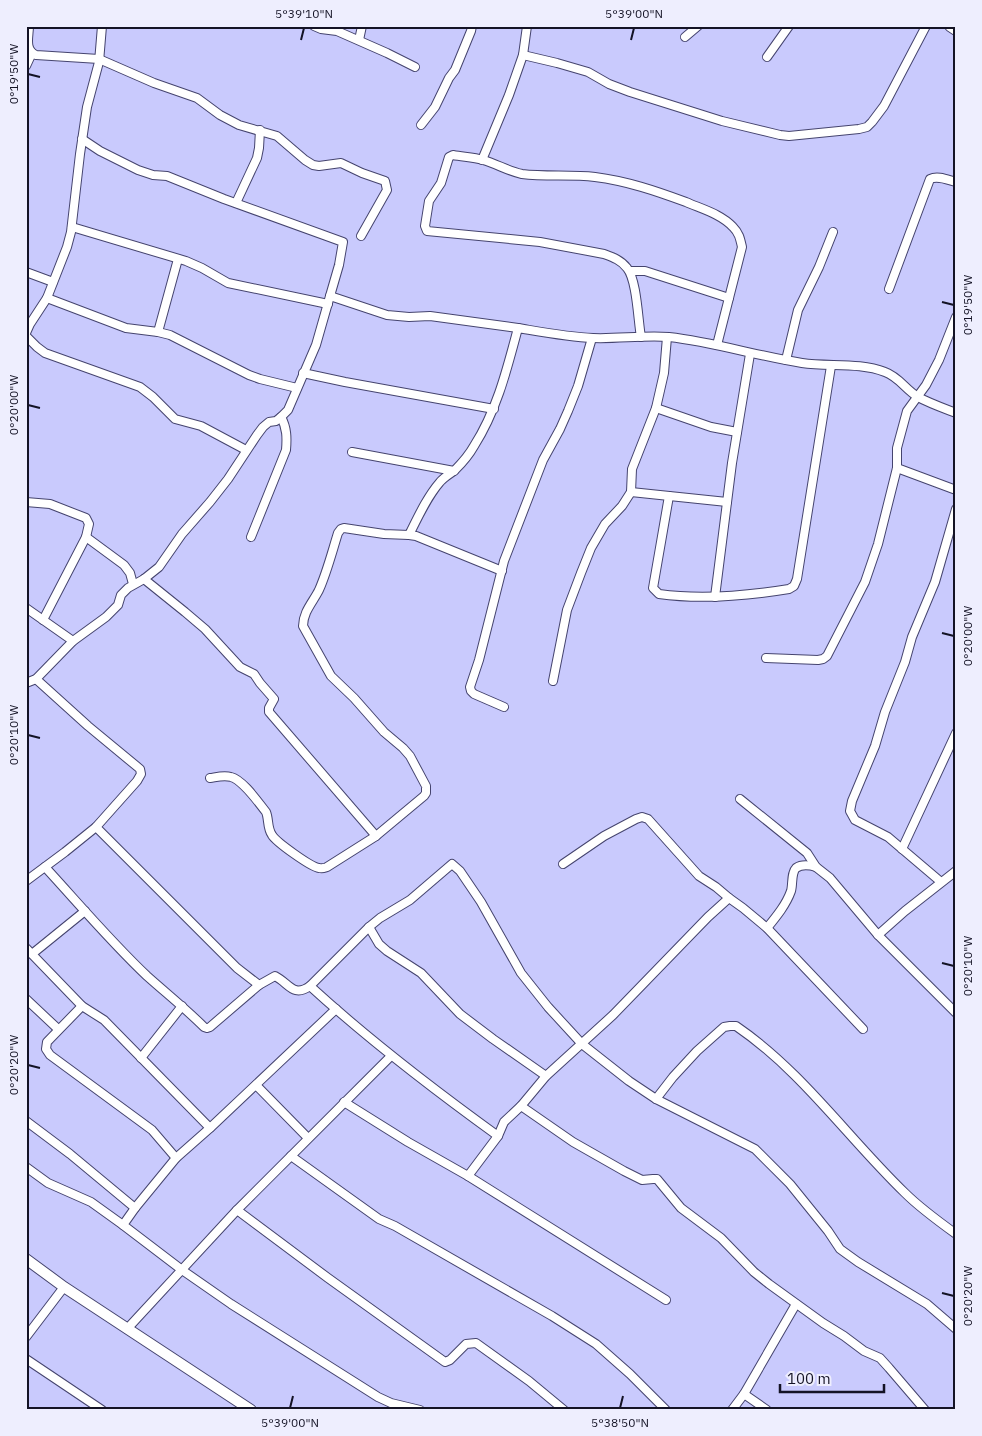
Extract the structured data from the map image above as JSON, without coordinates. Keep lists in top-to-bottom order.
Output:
{
  "scale_bar": "100 m",
  "coordinates": [
    "5°39'10\"N",
    "5°39'00\"N",
    "0°19'50\"W",
    "0°20'00\"W",
    "0°20'10\"W",
    "0°20'20\"W",
    "5°38'50\"N"
  ]
}
